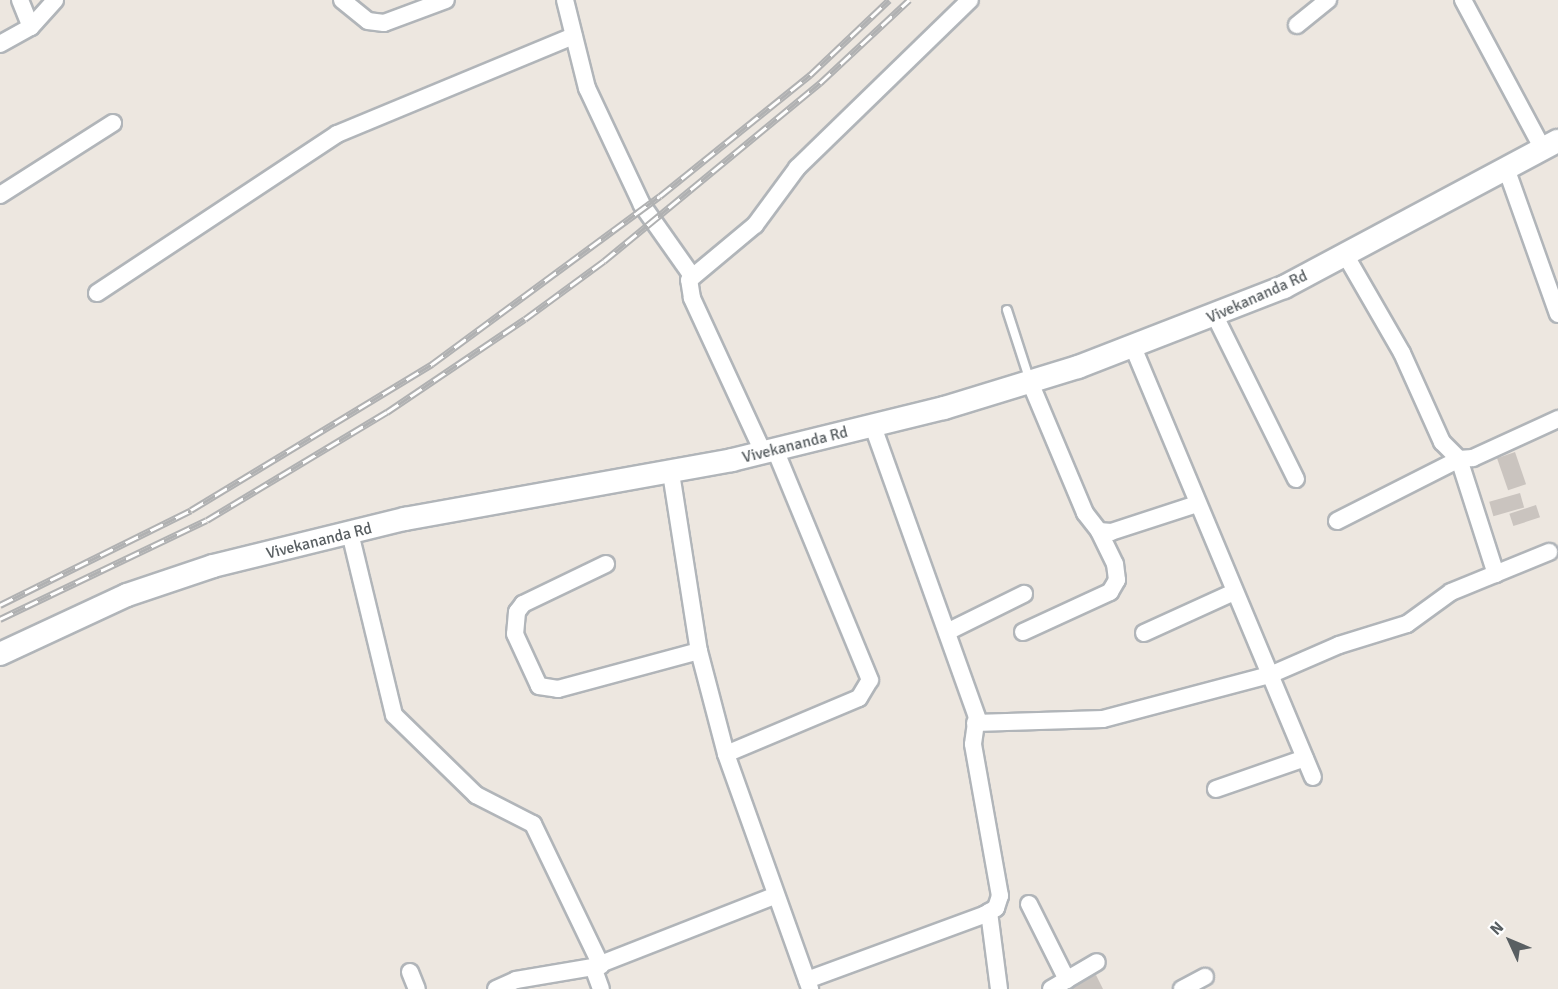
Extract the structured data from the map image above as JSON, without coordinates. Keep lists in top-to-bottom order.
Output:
{
  "streets": {
    "street": ["Vivekananda Rd"]
  },
  "north": "top left"
}
